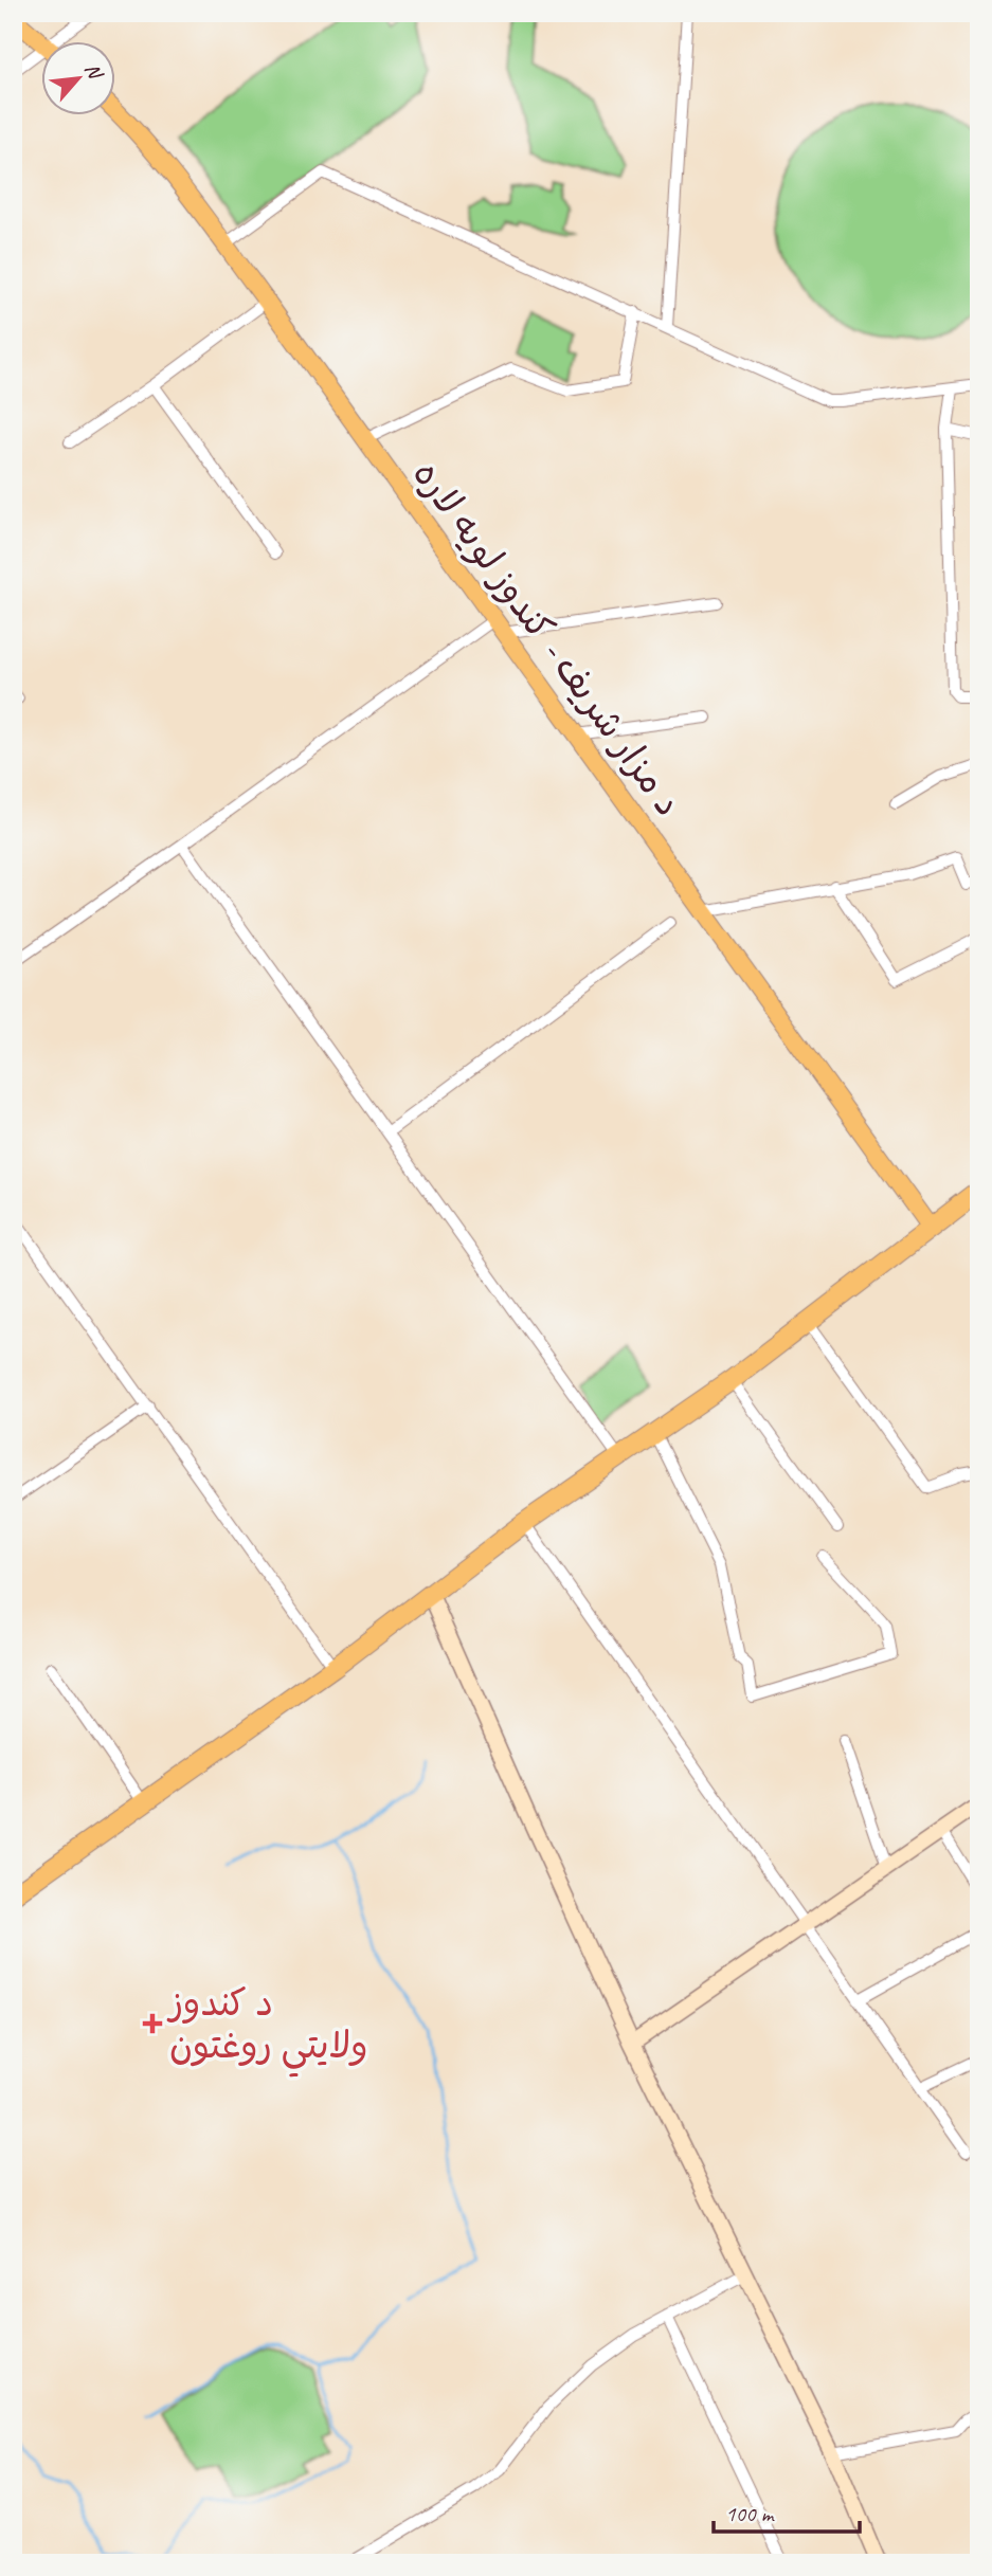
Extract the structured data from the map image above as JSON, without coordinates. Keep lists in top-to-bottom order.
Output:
{
  "streets": {
    "main road": ["د مزار شریف - کندوز لویه لاره"]
  },
  "places": {
    "health": ["د کندوز ولایتي روغتون"]
  },
  "scale_bar": "100 m",
  "north": "top right"
}
